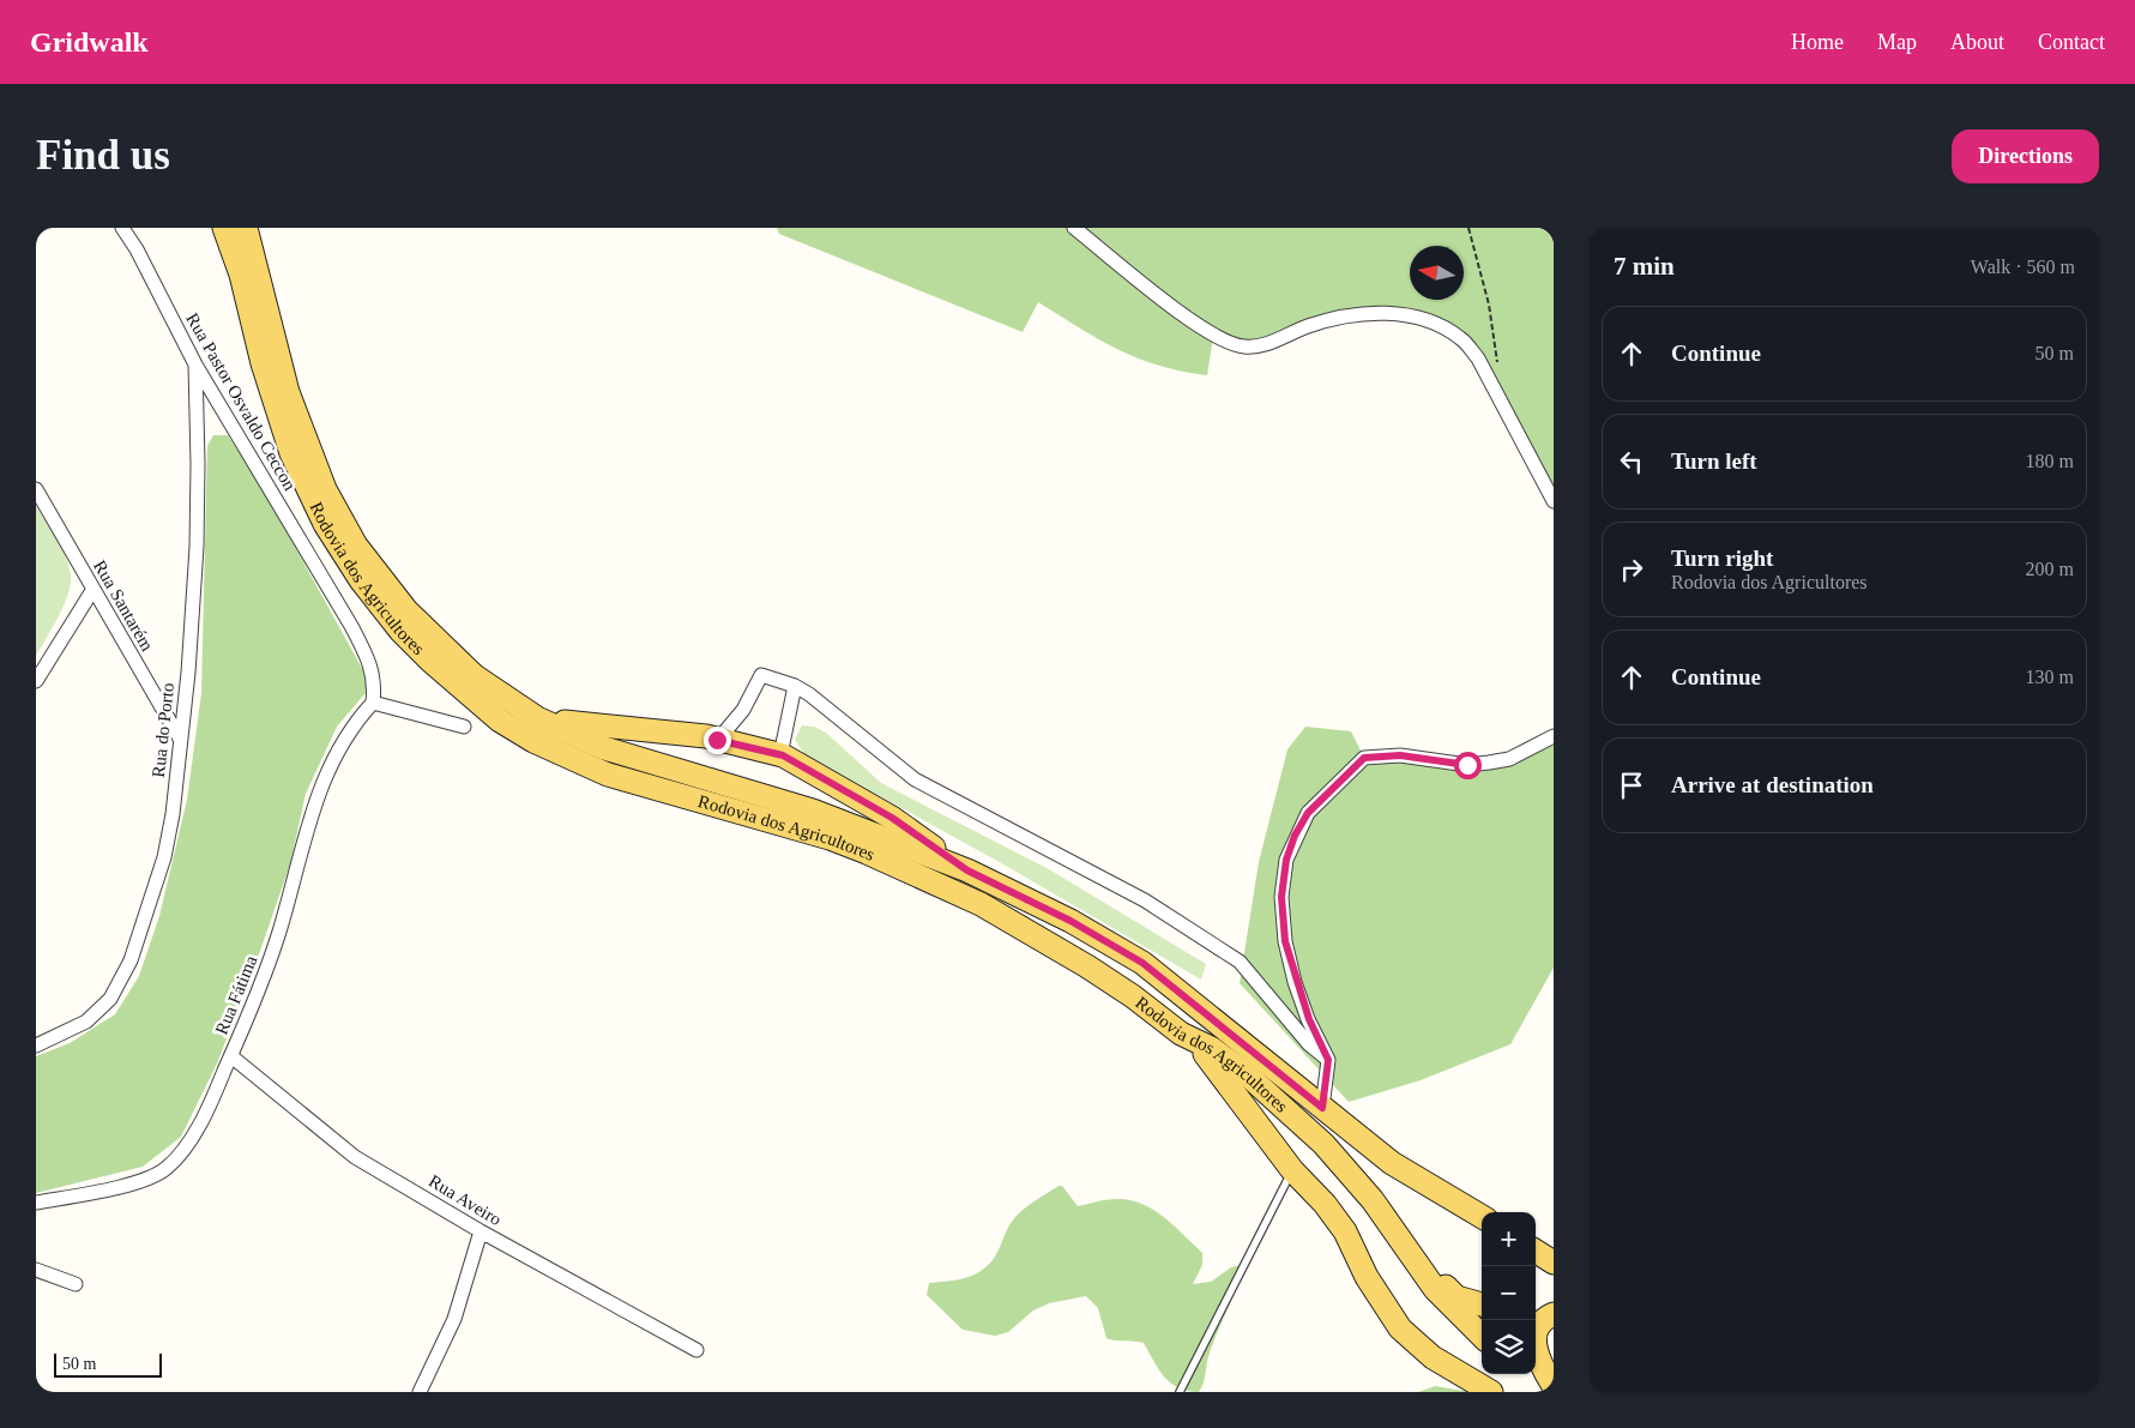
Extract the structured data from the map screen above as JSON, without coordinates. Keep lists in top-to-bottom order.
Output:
{
  "streets": {
    "main road": ["Rodovia dos Agricultores"],
    "street": [
      "Rua Pastor Osvaldo Ceccon",
      "Rua Santarém",
      "Rua do Porto",
      "Rua Fátima",
      "Rua Aveiro"
    ]
  },
  "crossings": [
    ["Rua Pastor Osvaldo Ceccon", "Rua do Porto"],
    ["Rua Pastor Osvaldo Ceccon", "Rua Fátima"],
    ["Rua Santarém", "Rua do Porto"],
    ["Rua Fátima", "Rua Aveiro"]
  ],
  "scale_bar": "50 m",
  "north": "left",
  "page": {
    "header": "Gridwalk",
    "nav": [
      "Home",
      "Map",
      "About",
      "Contact"
    ],
    "buttons": "Directions",
    "title": "Find us",
    "heading": ["7 min", "Walk · 560 m"],
    "list": [
      ["Continue", "50 m"],
      ["Turn left", "180 m"],
      ["Turn right", "Rodovia dos Agricultores", "200 m"],
      ["Continue", "130 m"],
      "Arrive at destination"
    ],
    "map_buttons": ["+", "−"],
    "scale": "50 m"
  }
}
